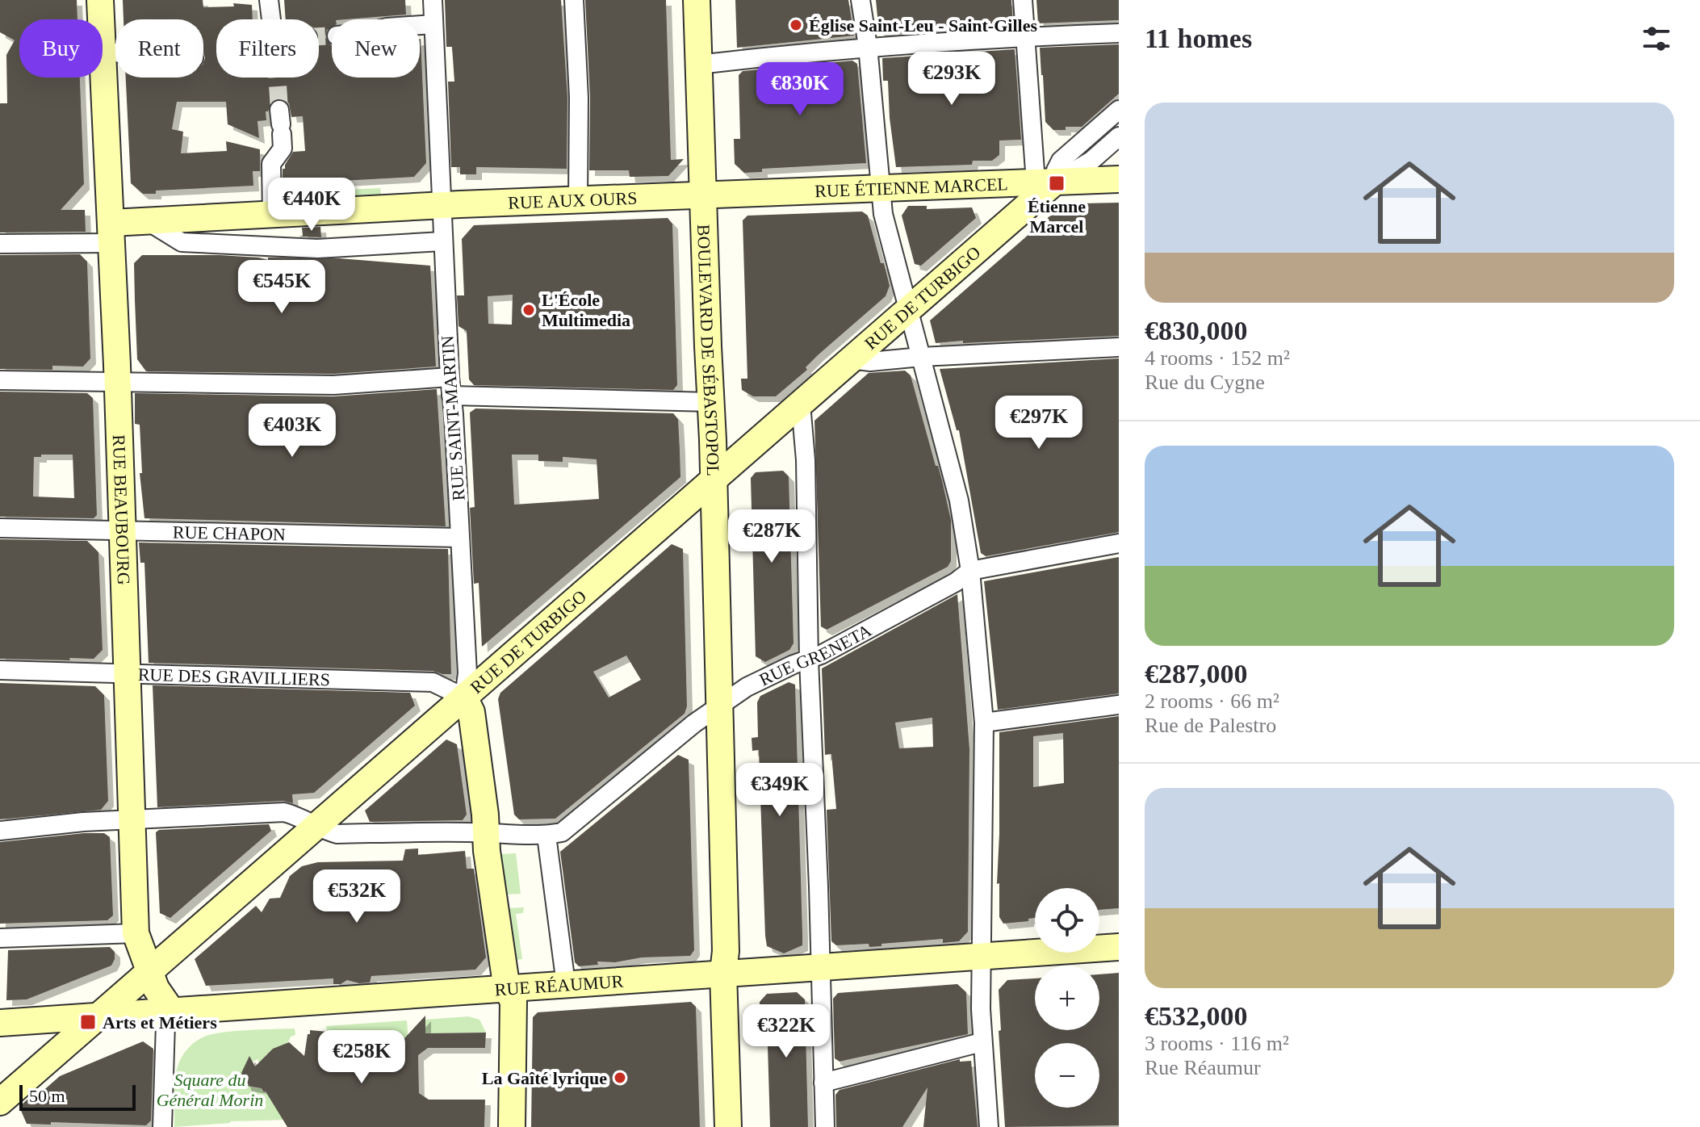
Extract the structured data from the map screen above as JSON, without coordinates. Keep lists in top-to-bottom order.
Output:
{
  "streets": {
    "main road": [
      "RUE ÉTIENNE MARCEL",
      "RUE AUX OURS",
      "RUE DE TURBIGO",
      "BOULEVARD DE SÉBASTOPOL",
      "RUE SAINT-MARTIN",
      "RUE BEAUBOURG",
      "RUE RÉAUMUR"
    ],
    "street": ["RUE CHAPON", "RUE GRENETA", "RUE DES GRAVILLIERS"]
  },
  "crossings": [
    ["RUE ÉTIENNE MARCEL", "RUE AUX OURS"],
    ["RUE ÉTIENNE MARCEL", "RUE DE TURBIGO"],
    ["RUE ÉTIENNE MARCEL", "BOULEVARD DE SÉBASTOPOL"],
    ["RUE AUX OURS", "BOULEVARD DE SÉBASTOPOL"],
    ["RUE AUX OURS", "RUE SAINT-MARTIN"],
    ["RUE AUX OURS", "RUE BEAUBOURG"],
    ["RUE DE TURBIGO", "BOULEVARD DE SÉBASTOPOL"],
    ["RUE DE TURBIGO", "RUE SAINT-MARTIN"],
    ["RUE DE TURBIGO", "RUE BEAUBOURG"],
    ["RUE DE TURBIGO", "RUE DES GRAVILLIERS"],
    ["RUE DE TURBIGO", "RUE RÉAUMUR"],
    ["BOULEVARD DE SÉBASTOPOL", "RUE GRENETA"],
    ["BOULEVARD DE SÉBASTOPOL", "RUE RÉAUMUR"],
    ["RUE SAINT-MARTIN", "RUE CHAPON"],
    ["RUE SAINT-MARTIN", "RUE DES GRAVILLIERS"],
    ["RUE SAINT-MARTIN", "RUE RÉAUMUR"],
    ["RUE BEAUBOURG", "RUE CHAPON"],
    ["RUE BEAUBOURG", "RUE DES GRAVILLIERS"],
    ["RUE BEAUBOURG", "RUE RÉAUMUR"]
  ],
  "parks": ["Square du Général Morin"],
  "places": {
    "other": ["Église Saint-Leu - Saint-Gilles", "L'École Multimedia", "La Gaîté lyrique"],
    "transit": ["Étienne Marcel", "Arts et Métiers"]
  },
  "scale_bar": "50 m",
  "page": {
    "heading": "11 homes",
    "chip": [
      "Buy",
      "Rent",
      "Filters",
      "New"
    ],
    "price": [
      "€293K",
      "€830K",
      "€440K",
      "€545K",
      "€297K",
      "€403K",
      "€287K",
      "€349K",
      "€532K",
      "€322K",
      "€258K"
    ],
    "list": [
      {
        "name": "€830,000",
        "note": "4 rooms · 152 m² · Rue du Cygne"
      },
      {
        "name": "€287,000",
        "note": "2 rooms · 66 m² · Rue de Palestro"
      },
      {
        "name": "€532,000",
        "note": "3 rooms · 116 m² · Rue Réaumur"
      }
    ],
    "map_buttons": ["+", "−"],
    "scale": "50 m"
  }
}
